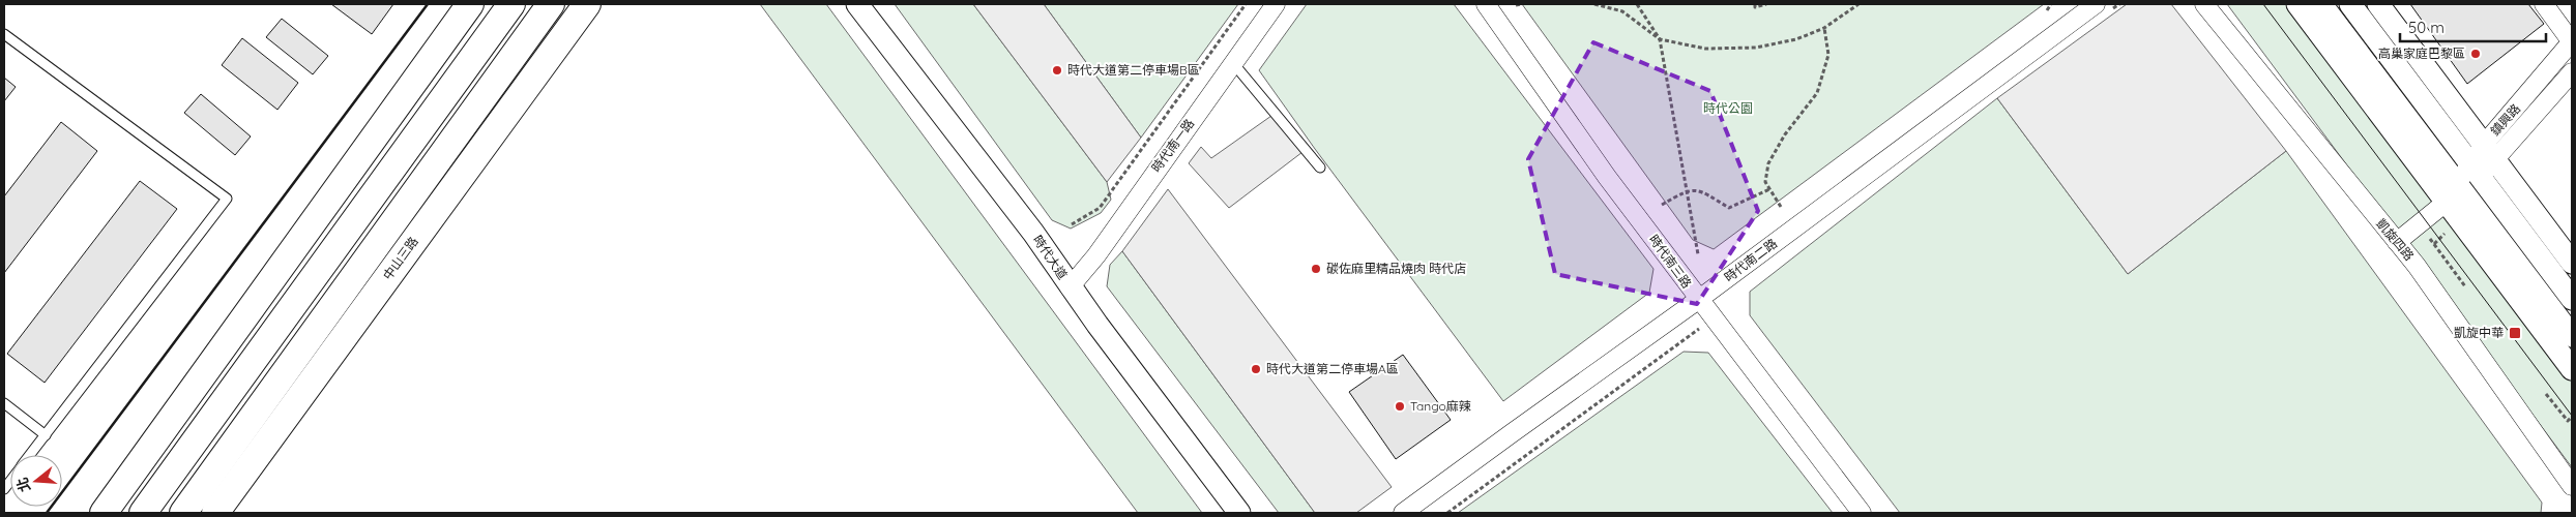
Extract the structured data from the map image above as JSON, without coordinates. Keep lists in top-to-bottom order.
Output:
{
  "streets": {
    "main road": ["中山三路"],
    "street": [
      "鎮興路",
      "時代南一路",
      "凱旋四路",
      "時代大道",
      "時代南二路",
      "時代南三路"
    ]
  },
  "crossings": [
    ["鎮興路", "凱旋四路"],
    ["時代南一路", "時代大道"],
    ["時代南二路", "時代南三路"]
  ],
  "parks": ["時代公園"],
  "places": {
    "other": [
      "高巢家庭巴黎區",
      "時代大道第二停車場B區",
      "碳佐麻里精品燒肉 時代店",
      "時代大道第二停車場A區",
      "Tango麻辣"
    ],
    "transit": ["凱旋中華"]
  },
  "scale_bar": "50 m",
  "north": "left"
}
